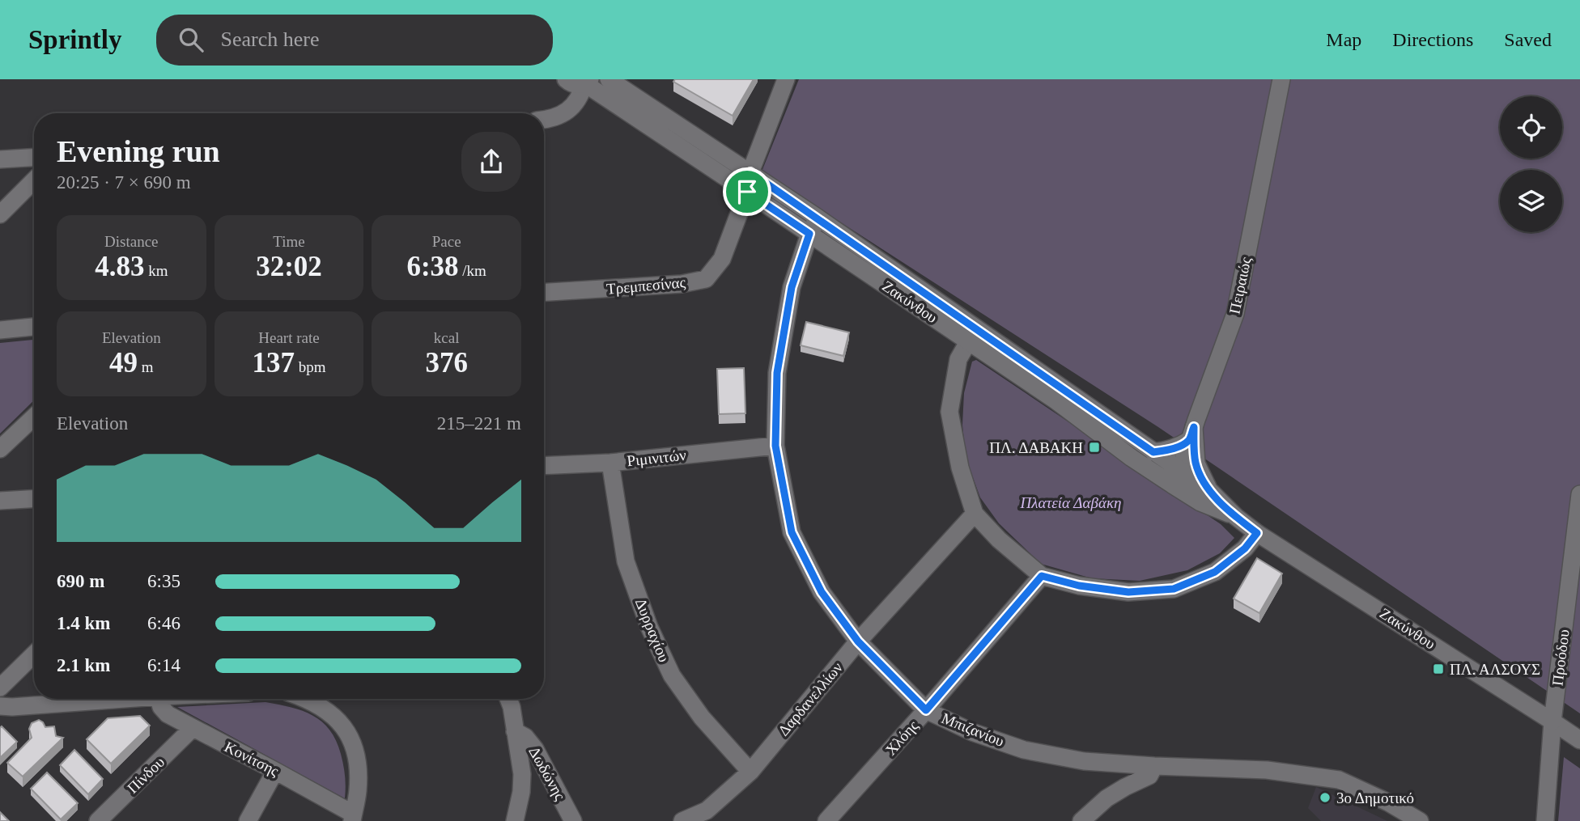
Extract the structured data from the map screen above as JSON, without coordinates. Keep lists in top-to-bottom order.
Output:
{
  "streets": {
    "street": [
      "Τρεμπεσίνας",
      "Πειραιώς",
      "Ζακύνθου",
      "Ριμινιτών",
      "Δυρραχίου",
      "Προόδου",
      "Δαρδανελλίων",
      "Μπιζανίου",
      "Χλόης",
      "Κονίτσης",
      "Δωδώνης",
      "Πίνδου"
    ]
  },
  "crossings": [
    ["Τρεμπεσίνας", "Ζακύνθου"],
    ["Πειραιώς", "Ζακύνθου"],
    ["Ζακύνθου", "Προόδου"],
    ["Ζακύνθου", "Μπιζανίου"],
    ["Ριμινιτών", "Δυρραχίου"],
    ["Ριμινιτών", "Μπιζανίου"],
    ["Δυρραχίου", "Δαρδανελλίων"],
    ["Δαρδανελλίων", "Μπιζανίου"],
    ["Μπιζανίου", "Χλόης"],
    ["Κονίτσης", "Πίνδου"]
  ],
  "parks": ["Πλατεία Δαβάκη"],
  "places": {
    "transit": ["ΠΛ. ΔΑΒΑΚΗ", "ΠΛ. ΑΛΣΟΥΣ"],
    "other": ["3ο Δημοτικό"]
  },
  "page": {
    "header": "Sprintly",
    "search": "Search here",
    "nav": ["Map", "Directions", "Saved"],
    "heading": ["Evening run", "20:25 · 7 × 690 m"],
    "stats": [
      ["Distance", "4.83 km"],
      ["Time", "32:02"],
      ["Pace", "6:38 /km"],
      ["Elevation", "49 m"],
      ["Heart rate", "137 bpm"],
      ["kcal", "376"]
    ],
    "chart": ["Elevation", "215–221 m"],
    "list": [
      {
        "name": "690 m",
        "note": "6:35"
      },
      {
        "name": "1.4 km",
        "note": "6:46"
      },
      {
        "name": "2.1 km",
        "note": "6:14"
      }
    ]
  }
}
